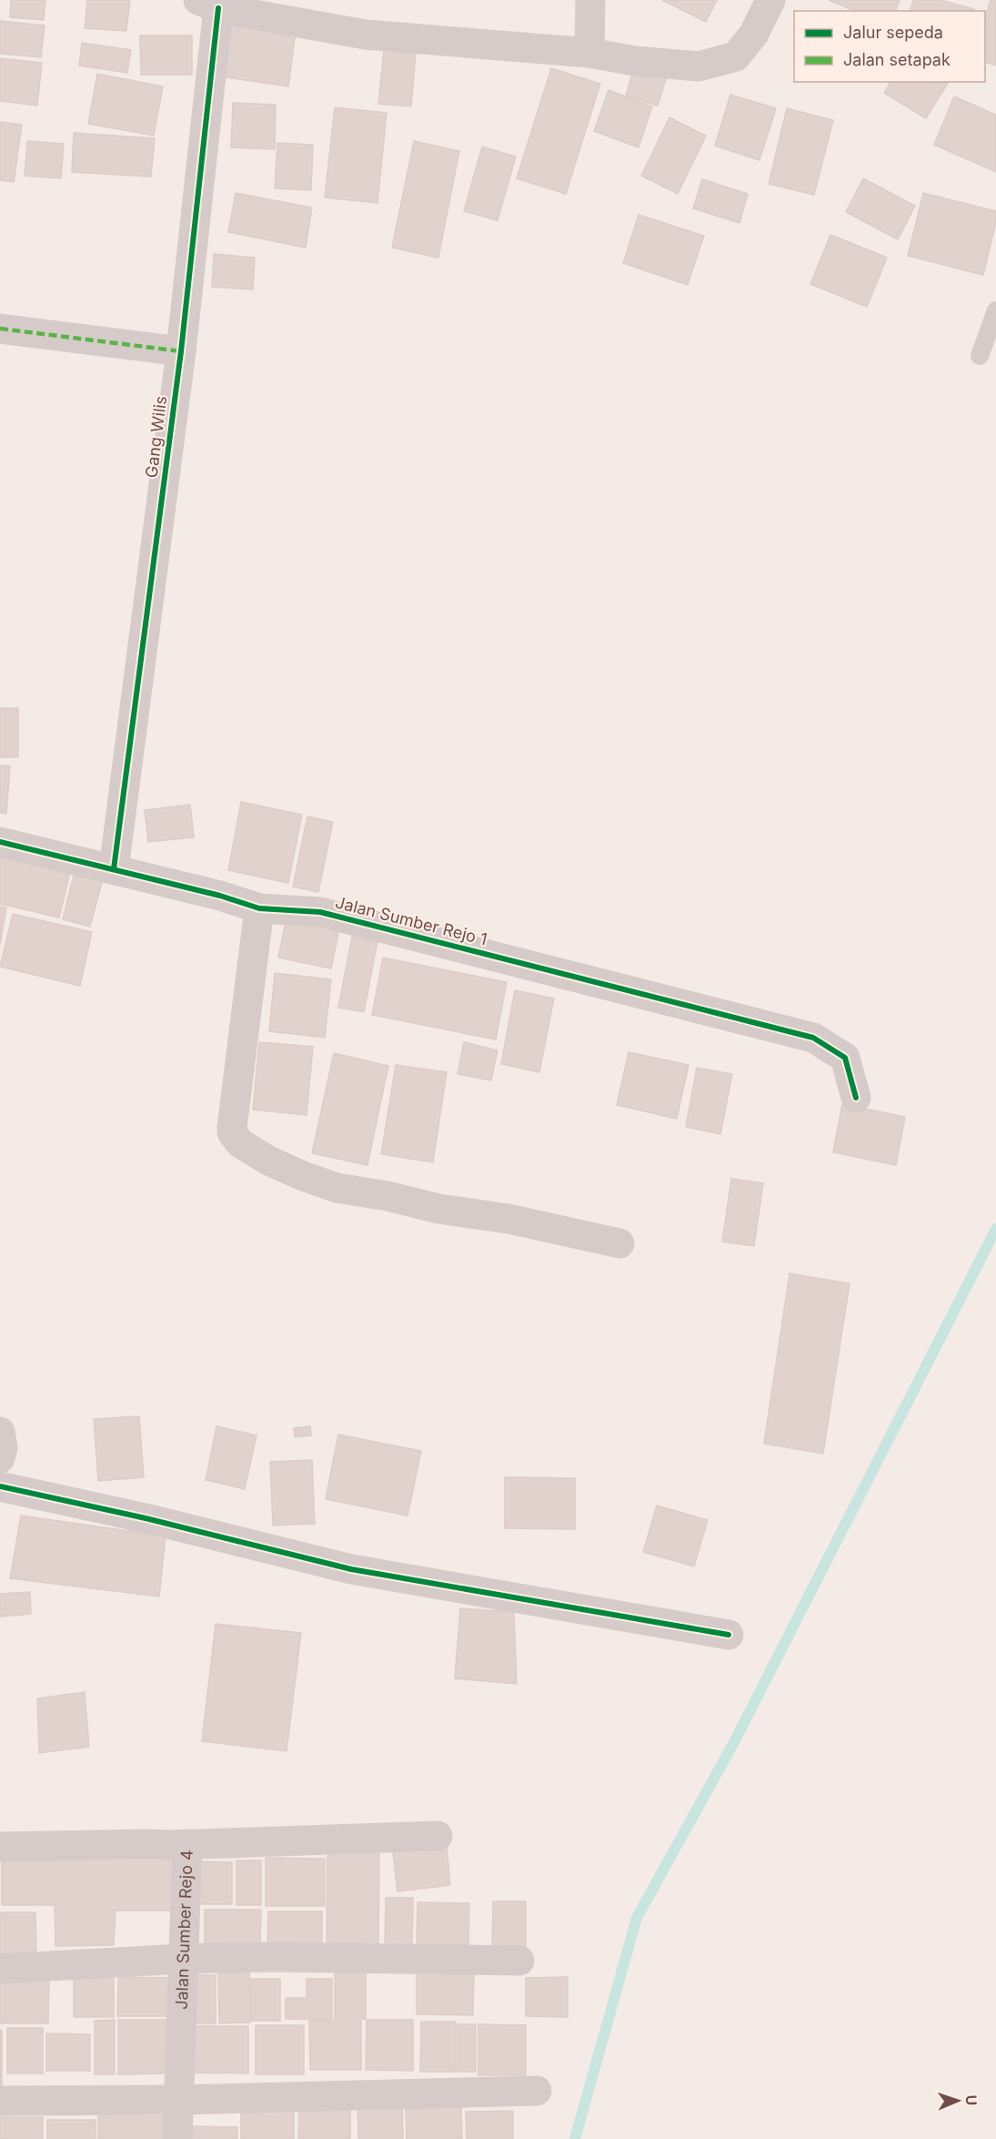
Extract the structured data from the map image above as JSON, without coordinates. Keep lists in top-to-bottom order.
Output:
{
  "streets": {
    "street": ["Gang Wilis", "Jalan Sumber Rejo 1", "Jalan Sumber Rejo 4"]
  },
  "crossings": [
    ["Gang Wilis", "Jalan Sumber Rejo 1"]
  ],
  "legend": ["Jalur sepeda", "Jalan setapak"],
  "north": "right"
}
